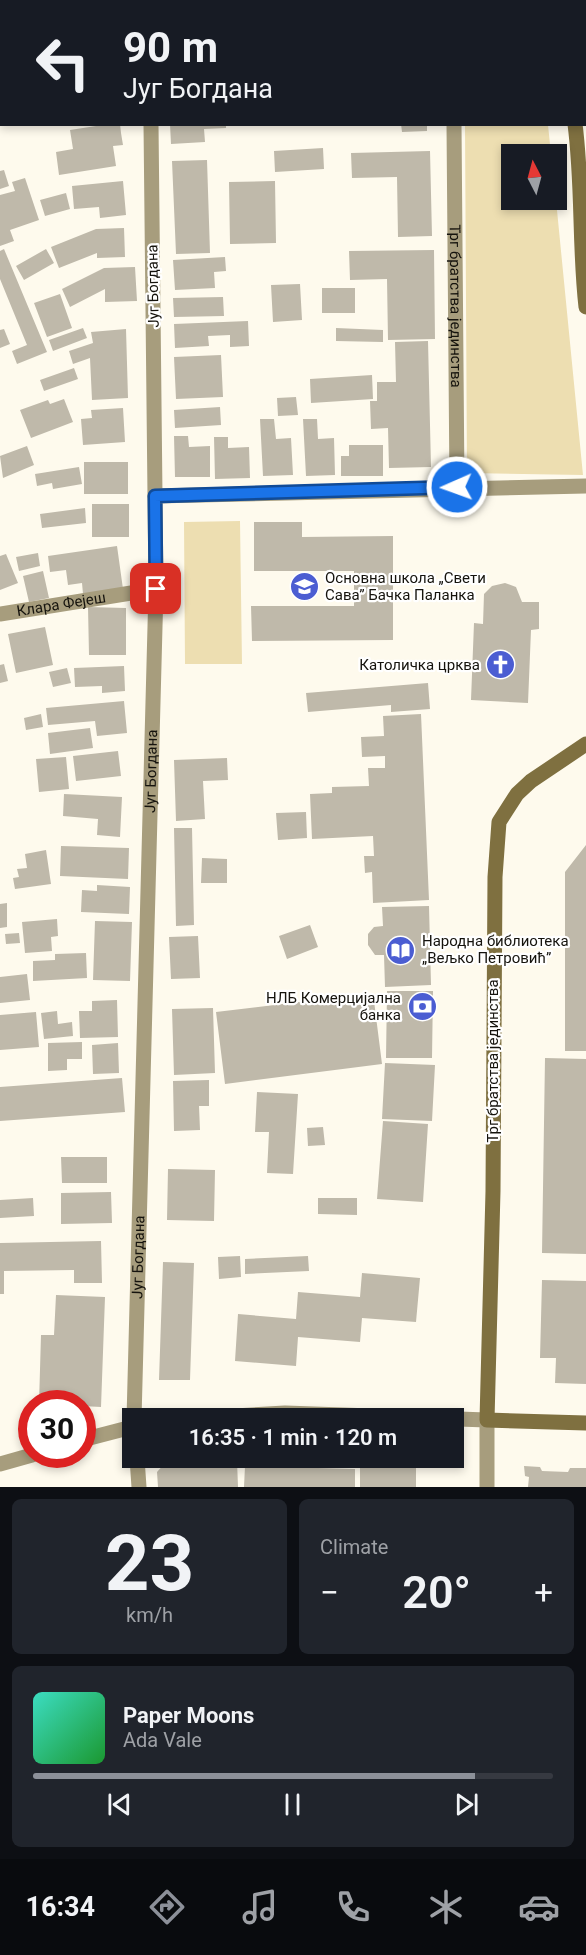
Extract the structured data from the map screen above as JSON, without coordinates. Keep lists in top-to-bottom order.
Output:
{
  "streets": {
    "street": ["Југ Богдана", "Трг братства јединства", "Клара Фејеш"]
  },
  "crossings": [
    ["Југ Богдана", "Клара Фејеш"]
  ],
  "places": {
    "school or university": ["Основна школа „Свети Сава” Бачка Паланка"],
    "church": ["Католичка црква"],
    "library": ["Народна библиотека „Вељко Петровић”"],
    "bank": ["НЛБ Комерцијална банка"]
  },
  "north": "top",
  "page": {
    "turn": ["90 m", "Југ Богдана"],
    "limit": "30",
    "trip": "16:35 · 1 min · 120 m",
    "tile": [
      ["23", "km/h"],
      "Climate"
    ],
    "heat": ["−", "20°", "+"],
    "song": ["Paper Moons", "Ada Vale"],
    "tabs": "16:34"
  }
}
